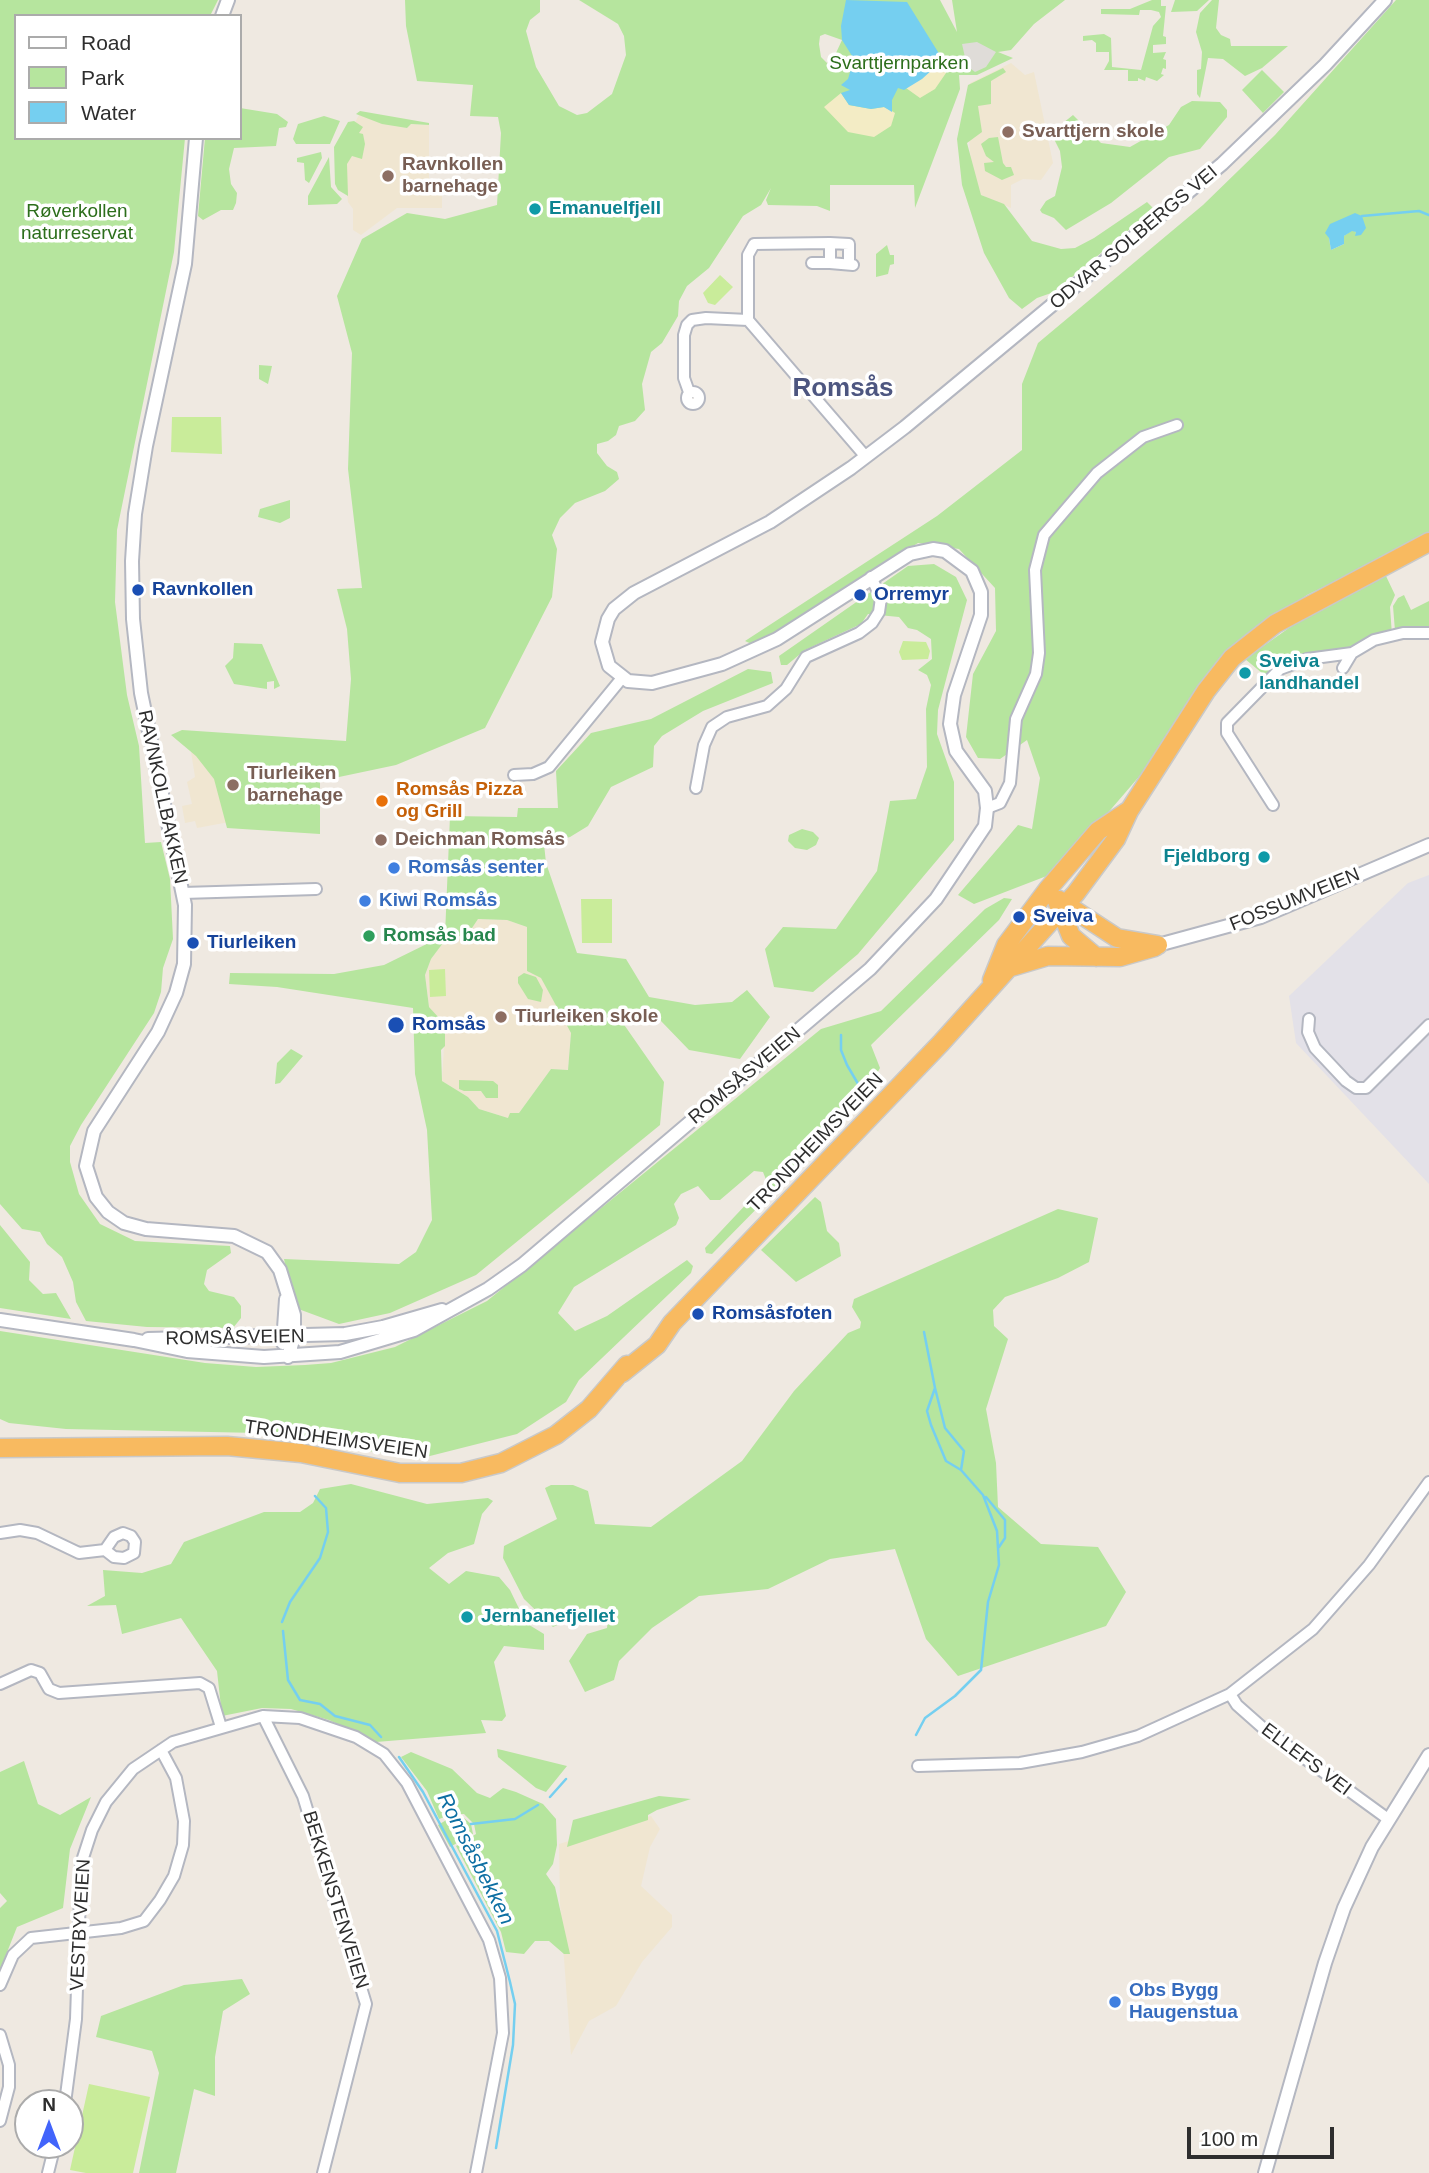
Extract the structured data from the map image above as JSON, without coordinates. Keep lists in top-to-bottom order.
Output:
{
  "streets": {
    "highway": ["TRONDHEIMSVEIEN"],
    "street": [
      "ODVAR SOLBERGS VEI",
      "RAVNKOLLBAKKEN",
      "FOSSUMVEIEN",
      "ROMSÅSVEIEN",
      "ELLEFS VEI",
      "BEKKENSTENVEIEN",
      "VESTBYVEIEN"
    ]
  },
  "crossings": [
    ["RAVNKOLLBAKKEN", "ROMSÅSVEIEN"],
    ["BEKKENSTENVEIEN", "VESTBYVEIEN"]
  ],
  "districts": ["Romsås"],
  "water": ["Romsåsbekken"],
  "parks": ["Svarttjernparken", "Røverkollen naturreservat"],
  "places": [
    "Svarttjern skole",
    "Ravnkollen barnehage",
    "Emanuelfjell",
    "Ravnkollen",
    "Orremyr",
    "Sveiva landhandel",
    "Tiurleiken barnehage",
    "Romsås Pizza og Grill",
    "Deichman Romsås",
    "Fjeldborg",
    "Romsås senter",
    "Kiwi Romsås",
    "Sveiva",
    "Romsås bad",
    "Tiurleiken",
    "Tiurleiken skole",
    "Romsås",
    "Romsåsfoten",
    "Jernbanefjellet",
    "Obs Bygg Haugenstua"
  ],
  "legend": ["Road", "Park", "Water"],
  "scale_bar": "100 m",
  "north": "top"
}
